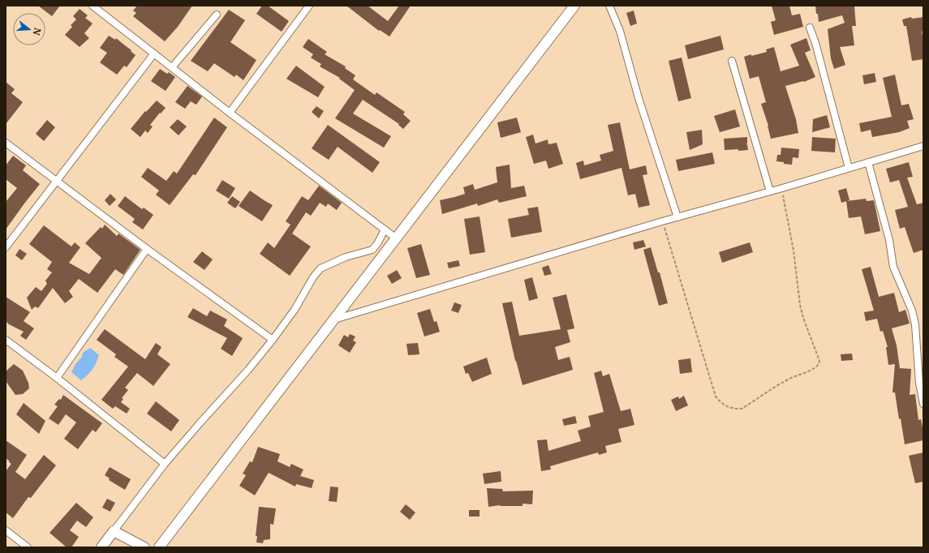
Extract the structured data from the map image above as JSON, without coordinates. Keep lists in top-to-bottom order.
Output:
{
  "north": "right"
}
